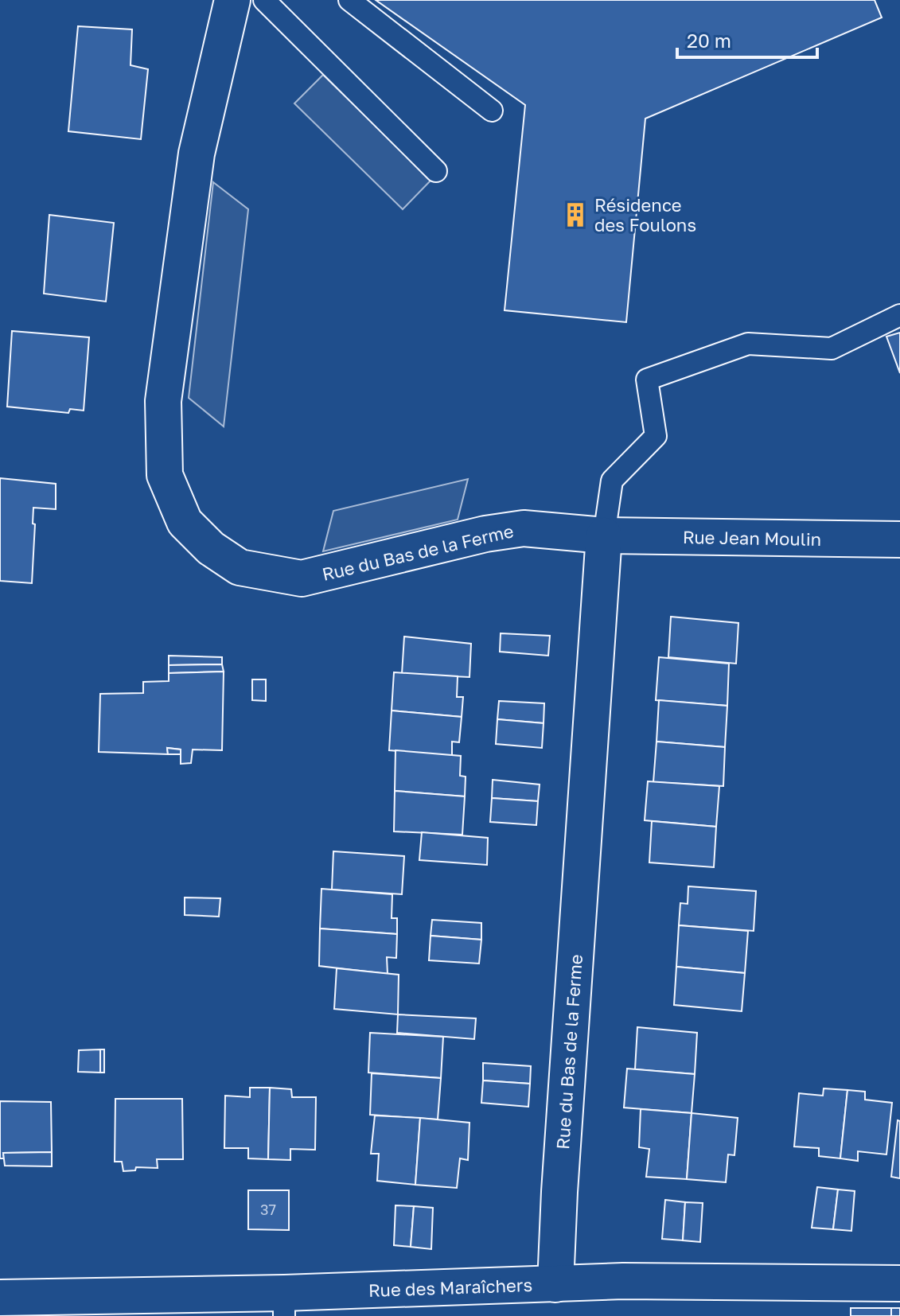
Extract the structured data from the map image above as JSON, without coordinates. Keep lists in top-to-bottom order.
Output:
{
  "streets": {
    "street": ["Rue Jean Moulin", "Rue du Bas de la Ferme", "Rue des Maraîchers"]
  },
  "crossings": [
    ["Rue Jean Moulin", "Rue du Bas de la Ferme"],
    ["Rue du Bas de la Ferme", "Rue des Maraîchers"]
  ],
  "places": {
    "building": ["Résidence des Foulons"]
  },
  "house_numbers": ["37"],
  "scale_bar": "20 m"
}
